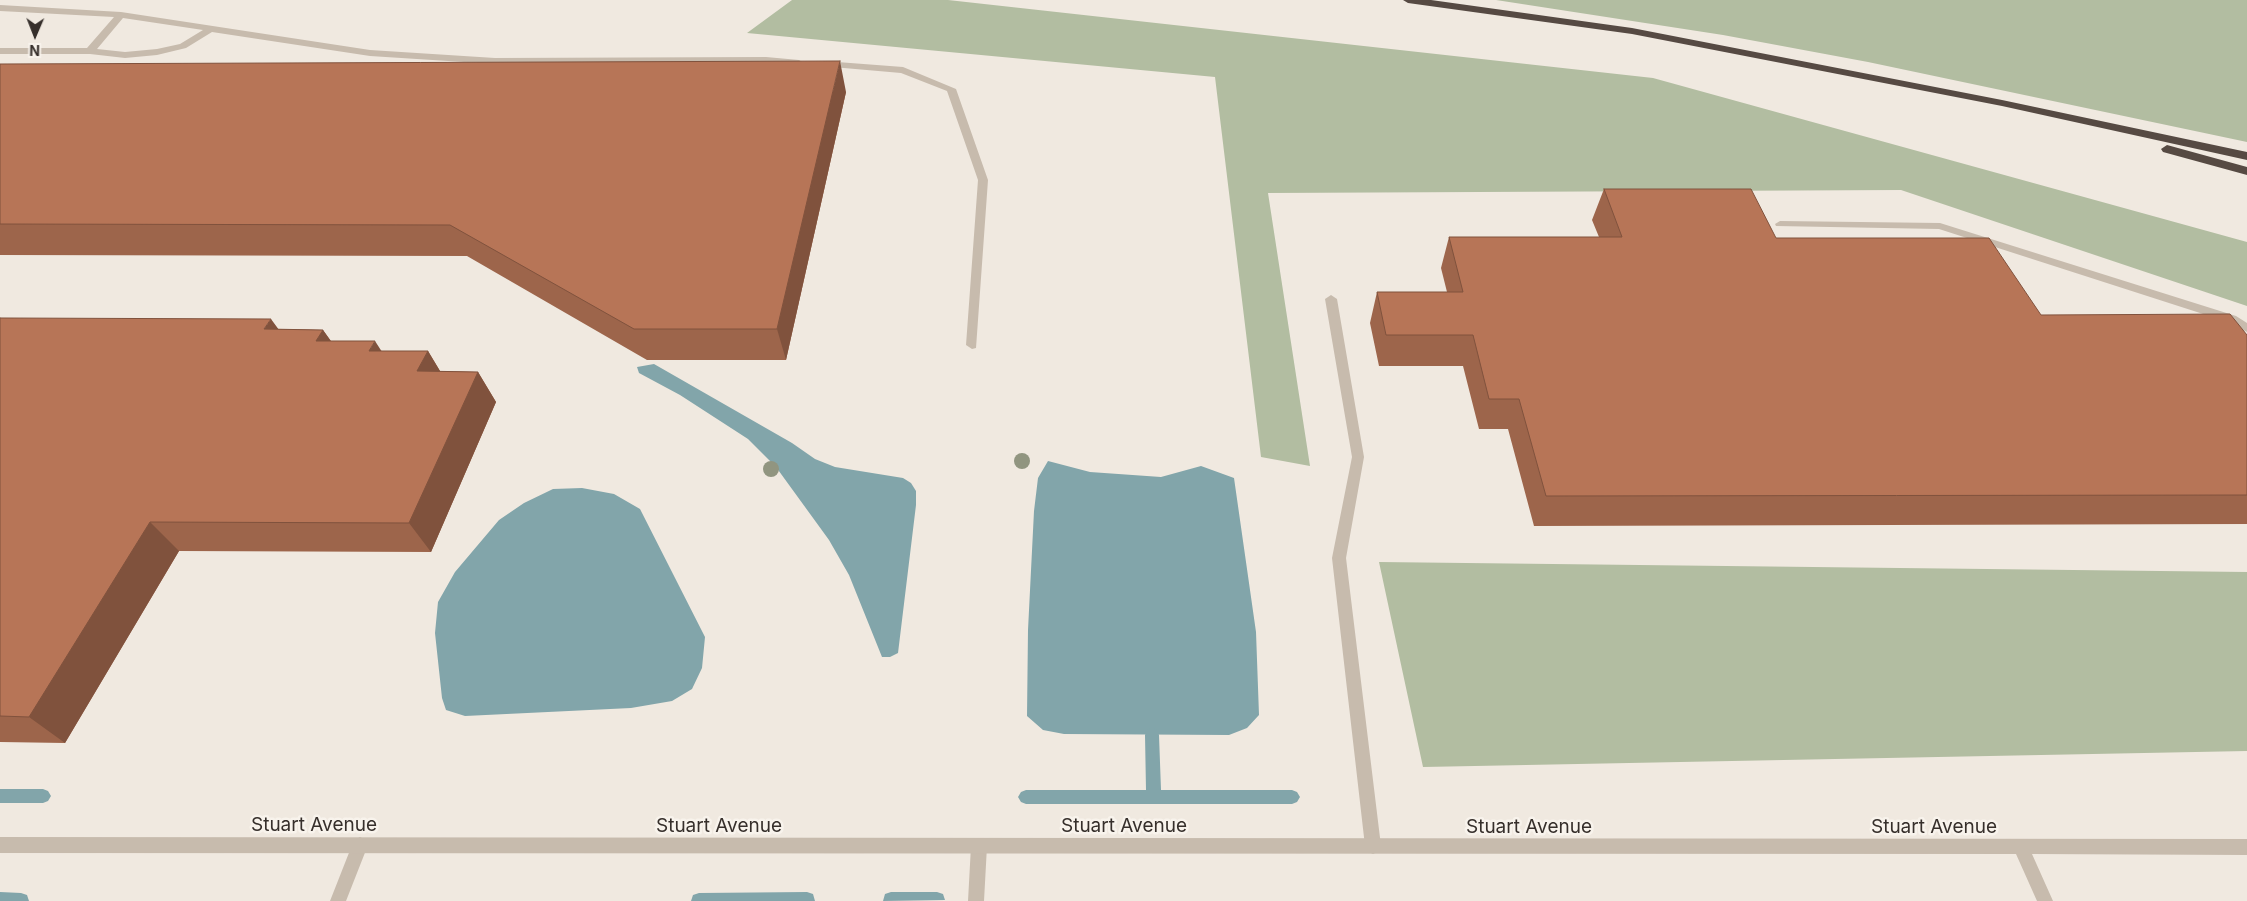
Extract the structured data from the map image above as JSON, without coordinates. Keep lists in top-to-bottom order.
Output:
{
  "streets": {
    "street": ["Stuart Avenue"]
  },
  "north": "bottom"
}
